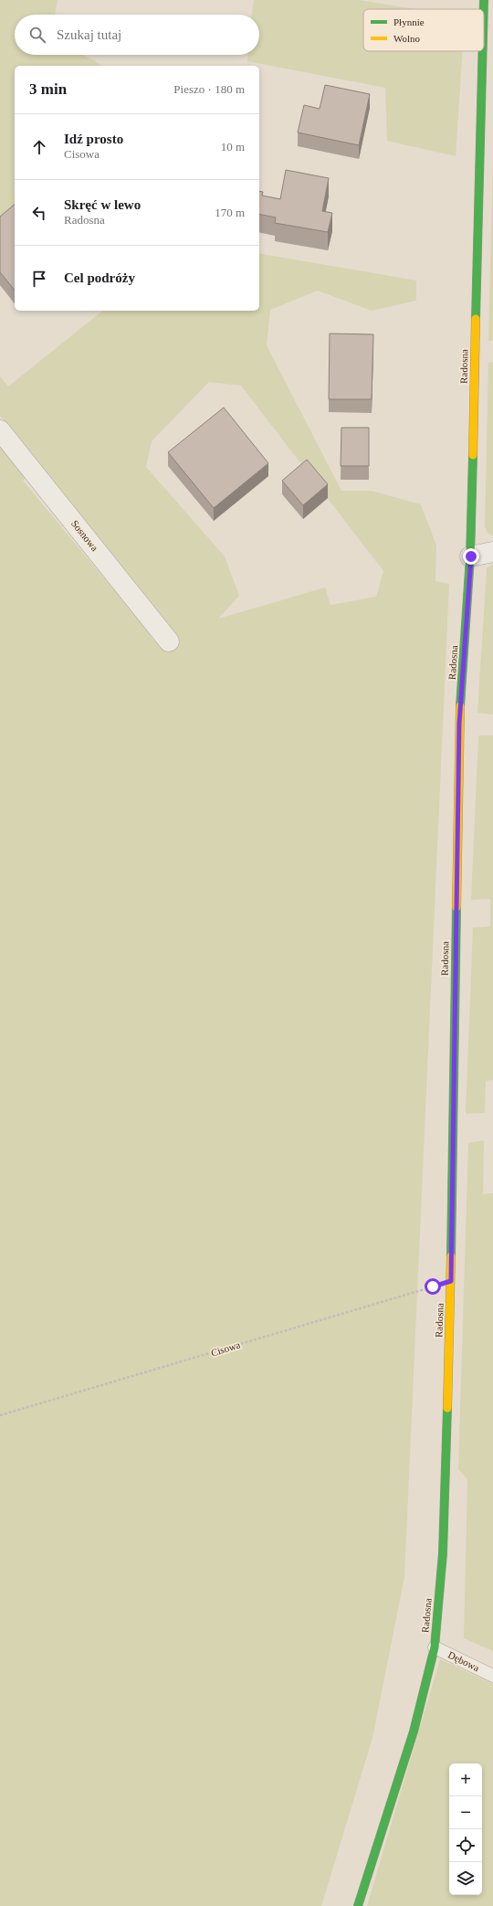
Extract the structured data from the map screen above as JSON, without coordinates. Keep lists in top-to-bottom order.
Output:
{
  "streets": {
    "street": ["Radosna", "Sosnowa"],
    "lane": ["Dębowa"],
    "path": ["Cisowa"]
  },
  "crossings": [
    ["Radosna", "Cisowa"],
    ["Radosna", "Dębowa"]
  ],
  "legend": ["Płynnie", "Wolno"],
  "page": {
    "search": "Szukaj tutaj",
    "heading": ["3 min", "Pieszo · 180 m"],
    "list": [
      ["Idź prosto", "Cisowa", "10 m"],
      ["Skręć w lewo", "Radosna", "170 m"],
      "Cel podróży"
    ],
    "map_buttons": ["+", "−"]
  }
}
